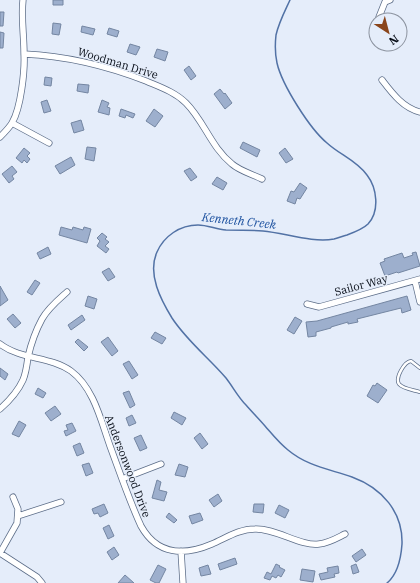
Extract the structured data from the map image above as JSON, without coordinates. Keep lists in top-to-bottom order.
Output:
{
  "streets": {
    "street": ["Woodman Drive", "Sailor Way", "Andersonwood Drive"]
  },
  "water": ["Kenneth Creek"],
  "north": "bottom right"
}
